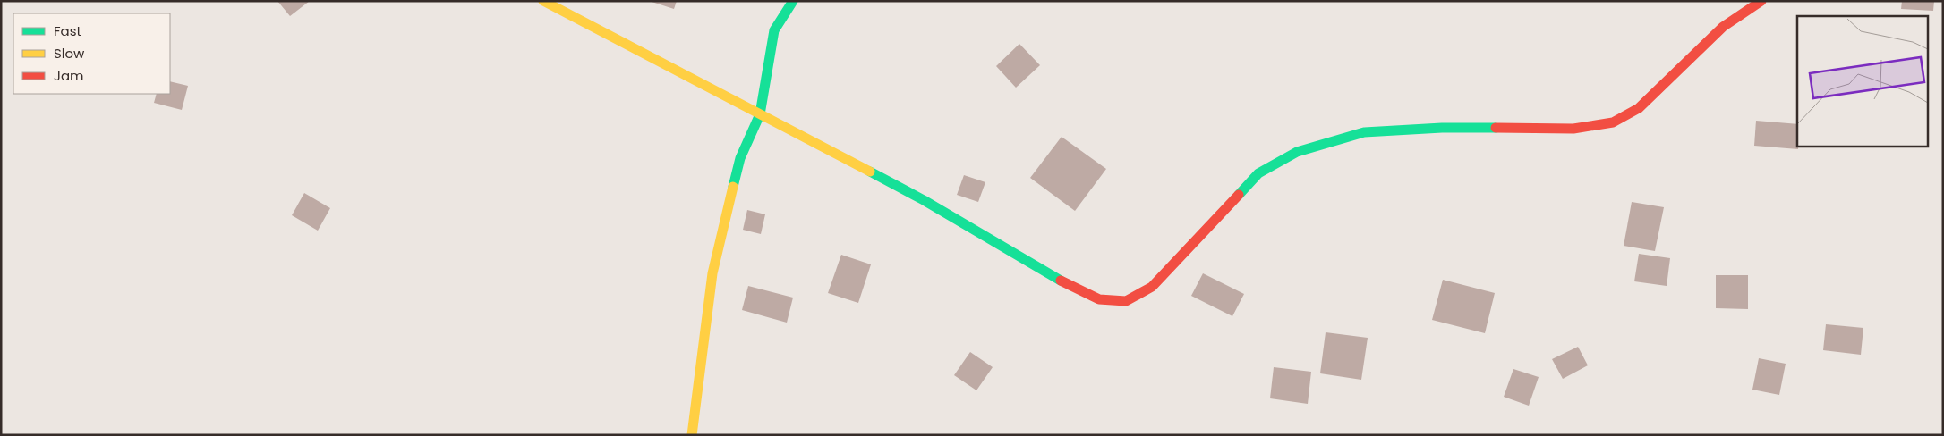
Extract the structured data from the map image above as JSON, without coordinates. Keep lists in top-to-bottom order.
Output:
{
  "legend": ["Fast", "Slow", "Jam"]
}
